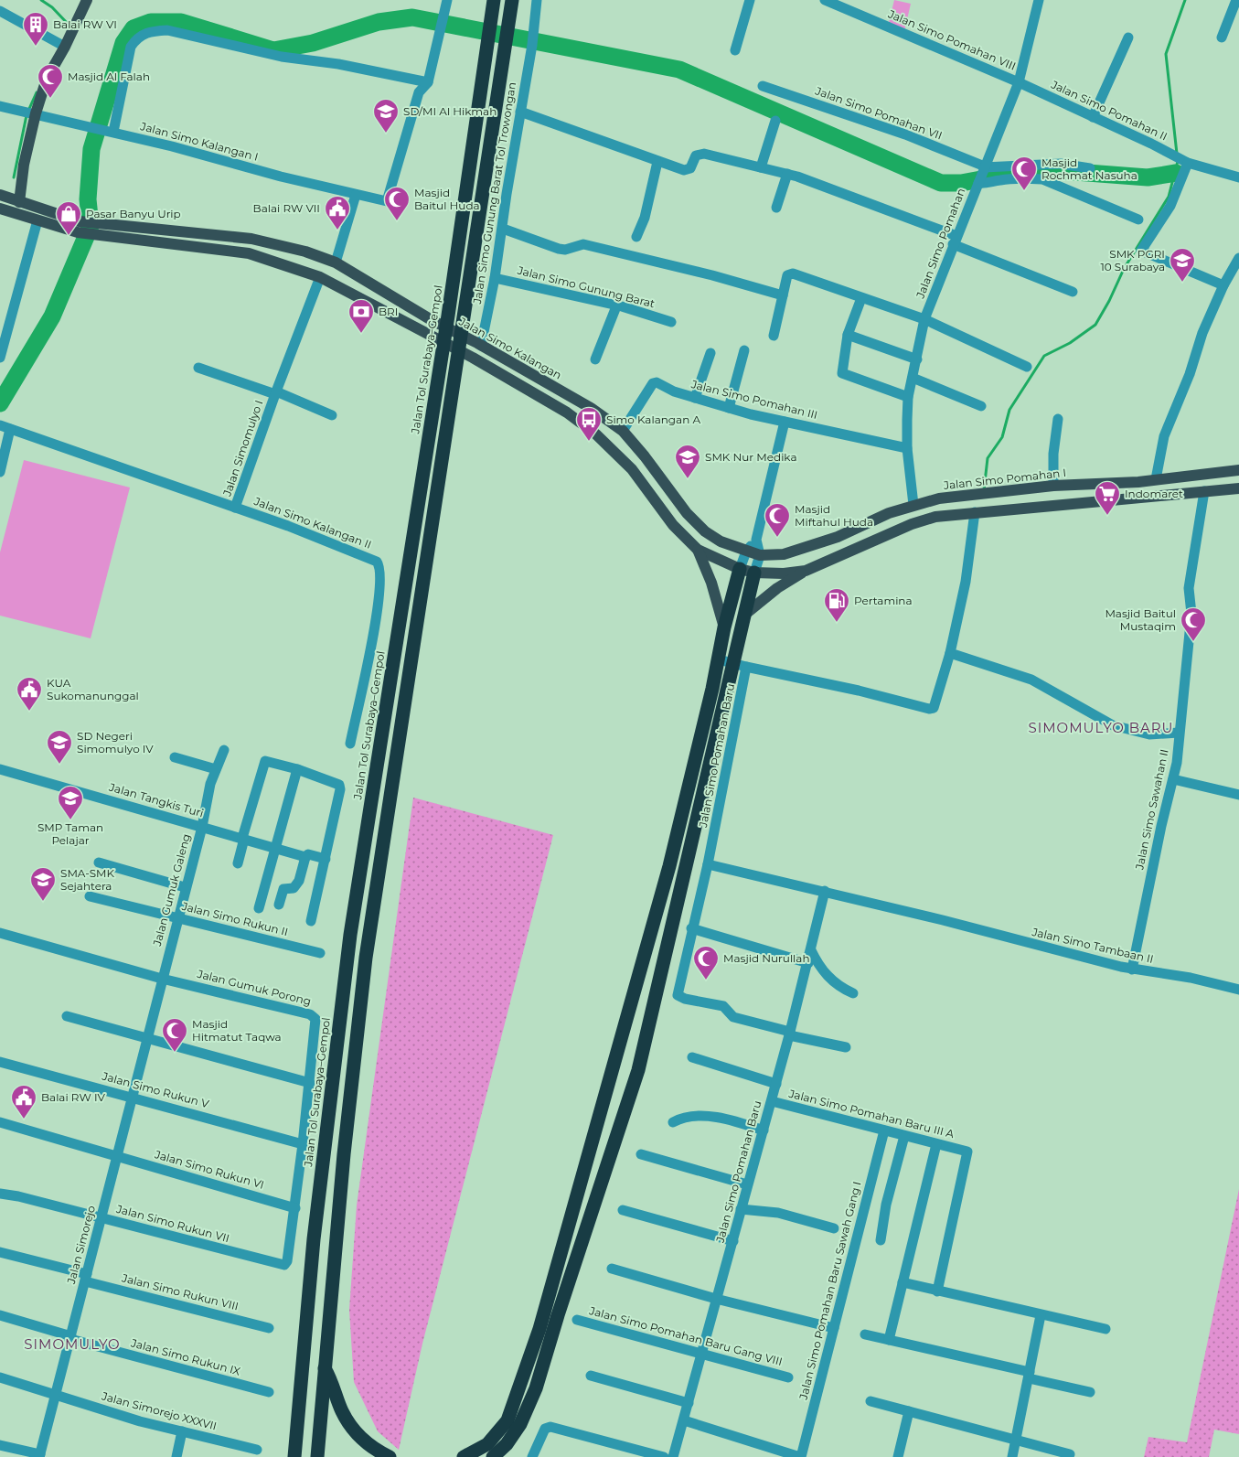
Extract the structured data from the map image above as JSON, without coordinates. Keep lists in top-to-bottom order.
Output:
{
  "streets": {
    "highway": ["Jalan Tol Surabaya–Gempol"],
    "main road": ["Jalan Simo Kalangan", "Jalan Simo Pomahan I"],
    "street": [
      "Jalan Simo Pomahan VIII",
      "Jalan Simo Pomahan II",
      "Jalan Simo Pomahan VII",
      "Jalan Simo Kalangan I",
      "Jalan Simo Gunung Barat Tol Trowongan",
      "Jalan Simo Pomahan",
      "Jalan Simo Gunung Barat",
      "Jalan Simo Pomahan III",
      "Jalan Simomulyo I",
      "Jalan Simo Kalangan II",
      "Jalan Simo Pomahan Baru",
      "Jalan Tangkis Turi",
      "Jalan Simo Sawahan II",
      "Jalan Gumuk Galeng",
      "Jalan Simo Rukun II",
      "Jalan Simo Tambaan II",
      "Jalan Gumuk Porong",
      "Jalan Simo Rukun V",
      "Jalan Simo Pomahan Baru III A",
      "Jalan Simo Rukun VI",
      "Jalan Simo Rukun VII",
      "Jalan Simorejo",
      "Jalan Simo Pomahan Baru Sawah Gang I",
      "Jalan Simo Rukun VIII",
      "Jalan Simo Pomahan Baru Gang VIII",
      "Jalan Simo Rukun IX",
      "Jalan Simorejo XXXVII"
    ]
  },
  "crossings": [
    ["Jalan Simo Pomahan VIII", "Jalan Simo Pomahan II"],
    ["Jalan Simo Pomahan VIII", "Jalan Simo Pomahan"],
    ["Jalan Simo Pomahan II", "Jalan Simo Pomahan"],
    ["Jalan Simo Pomahan VII", "Jalan Simo Pomahan"],
    ["Jalan Simo Gunung Barat Tol Trowongan", "Jalan Simo Gunung Barat"],
    ["Jalan Simo Gunung Barat Tol Trowongan", "Jalan Simo Kalangan"],
    ["Jalan Simo Pomahan", "Jalan Simo Pomahan III"],
    ["Jalan Simo Pomahan", "Jalan Simo Pomahan I"],
    ["Jalan Simo Kalangan", "Jalan Simo Pomahan III"],
    ["Jalan Simo Kalangan", "Jalan Simo Pomahan I"],
    ["Jalan Simomulyo I", "Jalan Simo Kalangan II"],
    ["Jalan Simo Pomahan Baru", "Jalan Simo Tambaan II"],
    ["Jalan Simo Pomahan Baru", "Jalan Simo Pomahan Baru III A"],
    ["Jalan Simo Pomahan Baru", "Jalan Simo Pomahan Baru Gang VIII"],
    ["Jalan Tangkis Turi", "Jalan Gumuk Galeng"],
    ["Jalan Simo Sawahan II", "Jalan Simo Tambaan II"],
    ["Jalan Gumuk Galeng", "Jalan Simo Rukun II"],
    ["Jalan Gumuk Galeng", "Jalan Gumuk Porong"],
    ["Jalan Gumuk Galeng", "Jalan Simorejo"],
    ["Jalan Gumuk Porong", "Jalan Simo Rukun V"],
    ["Jalan Gumuk Porong", "Jalan Simo Rukun VI"],
    ["Jalan Gumuk Porong", "Jalan Simo Rukun VII"],
    ["Jalan Simo Rukun V", "Jalan Simorejo"],
    ["Jalan Simo Pomahan Baru III A", "Jalan Simo Pomahan Baru Sawah Gang I"],
    ["Jalan Simo Rukun VI", "Jalan Simorejo"],
    ["Jalan Simo Rukun VII", "Jalan Simorejo"],
    ["Jalan Simorejo", "Jalan Simo Rukun VIII"],
    ["Jalan Simorejo", "Jalan Simo Rukun IX"],
    ["Jalan Simorejo", "Jalan Simorejo XXXVII"]
  ],
  "districts": ["SIMOMULYO BARU", "SIMOMULYO"],
  "places": {
    "building": ["Balai RW VI"],
    "mosque": [
      "Masjid Al Falah",
      "Masjid Rochmat Nasuha",
      "Masjid Baitul Huda",
      "Masjid Miftahul Huda",
      "Masjid Baitul Mustaqim",
      "Masjid Nurullah",
      "Masjid Hitmatut Taqwa"
    ],
    "school or university": [
      "SD/MI Al Hikmah",
      "SMK PGRI 10 Surabaya",
      "SMK Nur Medika",
      "SD Negeri Simomulyo IV",
      "SMP Taman Pelajar",
      "SMA-SMK Sejahtera"
    ],
    "public building": ["Balai RW VII", "KUA Sukomanunggal", "Balai RW IV"],
    "shop": ["Pasar Banyu Urip"],
    "bank": ["BRI"],
    "bus stop": ["Simo Kalangan A"],
    "supermarket": ["Indomaret"],
    "fuel station": ["Pertamina"]
  }
}
